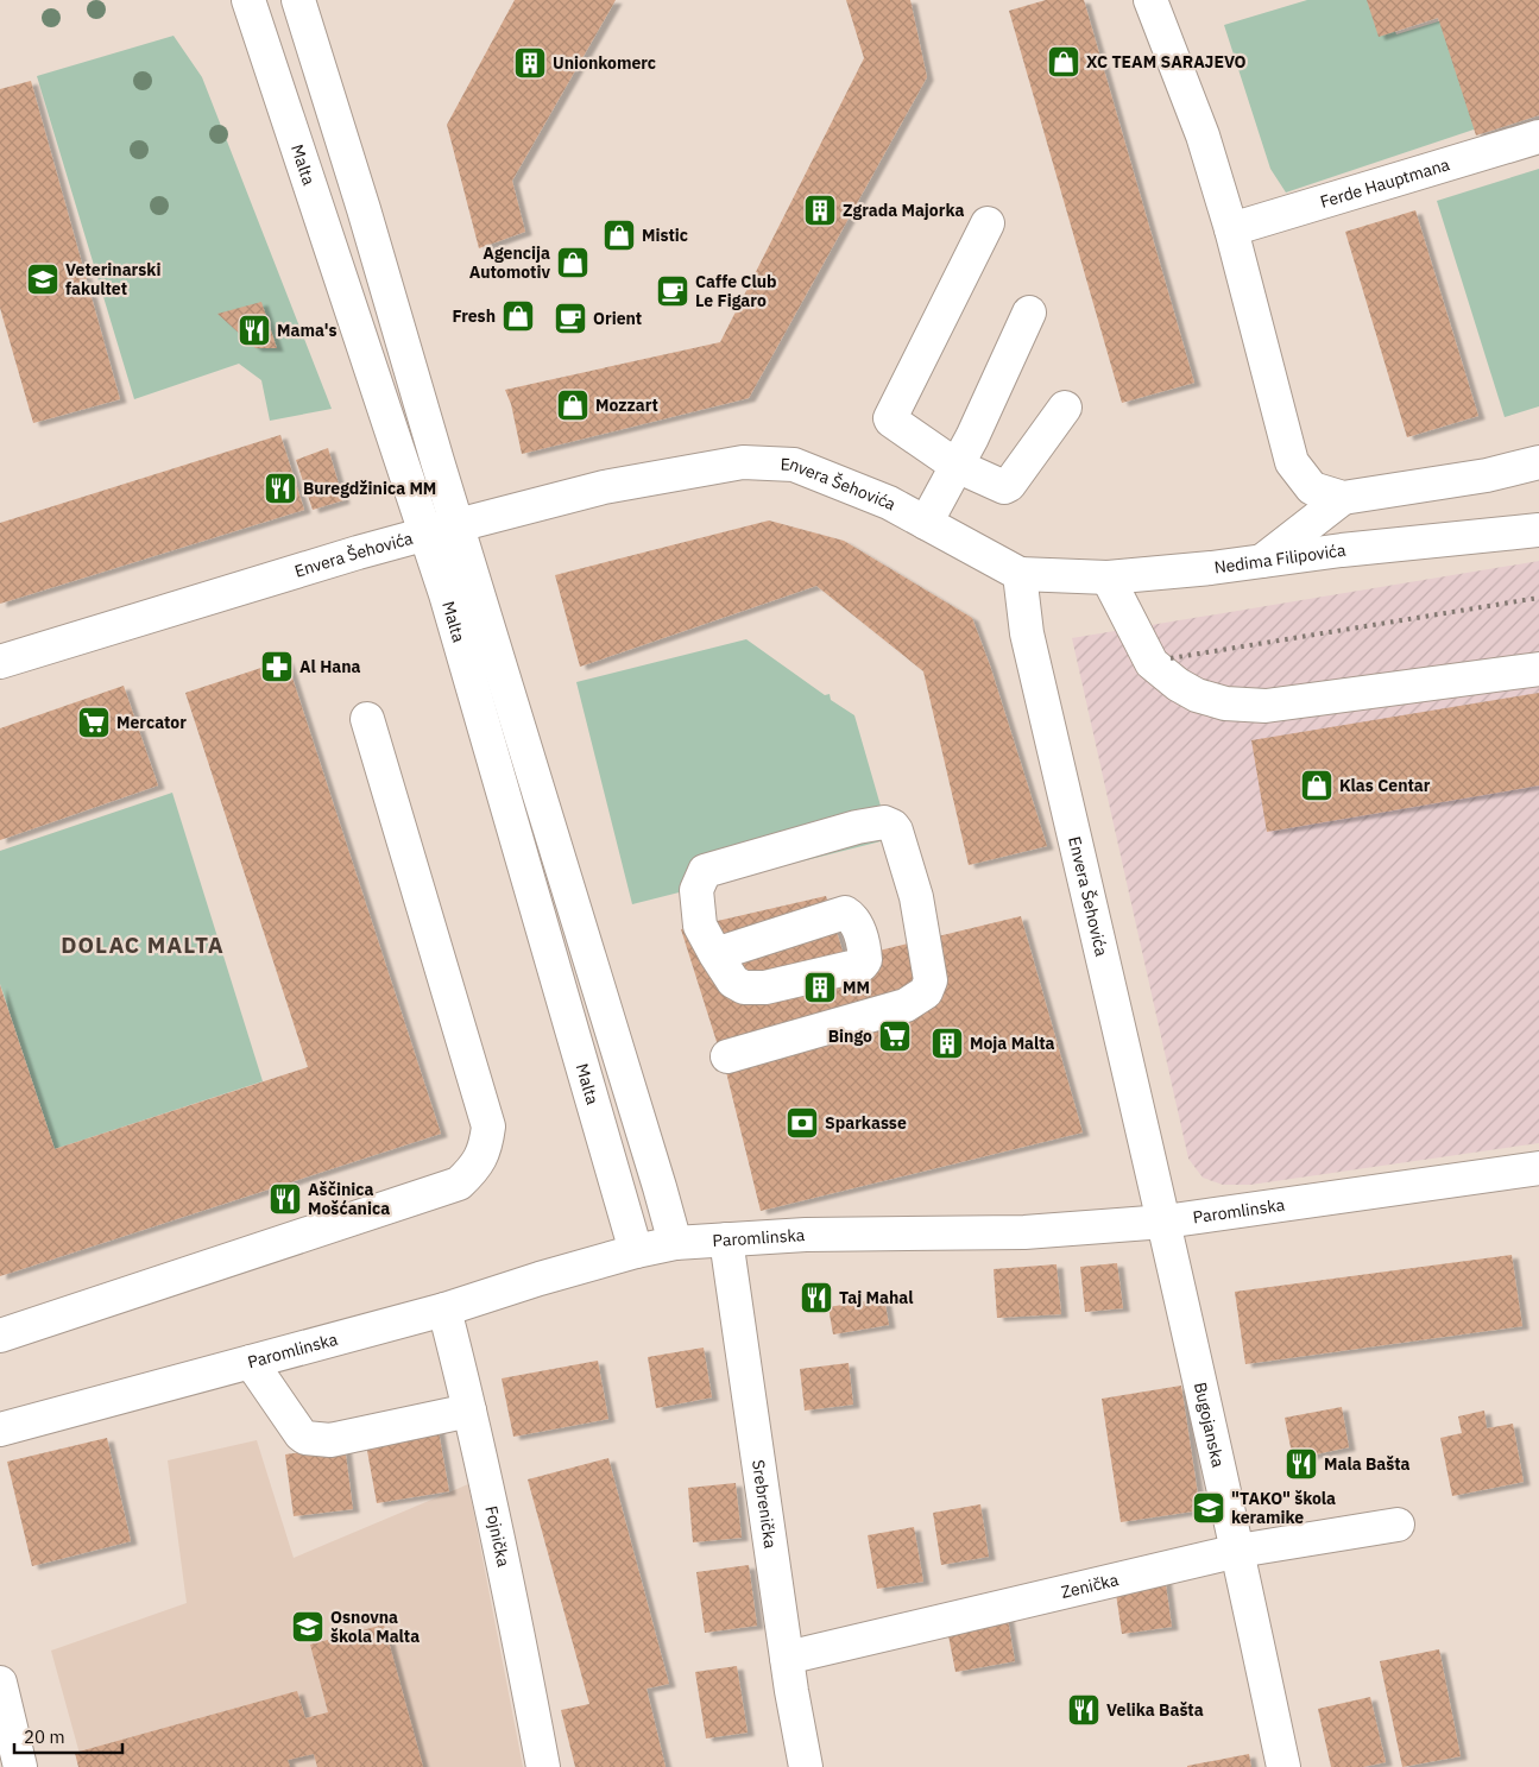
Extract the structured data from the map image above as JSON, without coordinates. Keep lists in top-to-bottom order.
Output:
{
  "streets": {
    "street": [
      "Malta",
      "Ferde Hauptmana",
      "Envera Šehovića",
      "Nedima Filipovića",
      "Paromlinska",
      "Bugojanska",
      "Srebrenička",
      "Fojnička",
      "Zenička"
    ]
  },
  "crossings": [
    ["Malta", "Envera Šehovića"],
    ["Malta", "Paromlinska"],
    ["Envera Šehovića", "Nedima Filipovića"],
    ["Envera Šehovića", "Paromlinska"],
    ["Envera Šehovića", "Bugojanska"],
    ["Paromlinska", "Bugojanska"],
    ["Paromlinska", "Srebrenička"],
    ["Paromlinska", "Fojnička"],
    ["Bugojanska", "Zenička"],
    ["Srebrenička", "Zenička"]
  ],
  "districts": ["DOLAC MALTA"],
  "places": {
    "shop": [
      "XC TEAM SARAJEVO",
      "Mistic",
      "Agencija Automotiv",
      "Fresh",
      "Mozzart",
      "Klas Centar"
    ],
    "building": [
      "Unionkomerc",
      "Zgrada Majorka",
      "MM",
      "Moja Malta"
    ],
    "school or university": ["Veterinarski fakultet", "\"TAKO\" škola keramike", "Osnovna škola Malta"],
    "cafe": ["Caffe Club Le Figaro", "Orient"],
    "restaurant": [
      "Mama's",
      "Buregdžinica MM",
      "Aščinica Mošćanica",
      "Taj Mahal",
      "Mala Bašta",
      "Velika Bašta"
    ],
    "pharmacy": ["Al Hana"],
    "supermarket": ["Mercator", "Bingo"],
    "bank": ["Sparkasse"]
  },
  "scale_bar": "20 m"
}
